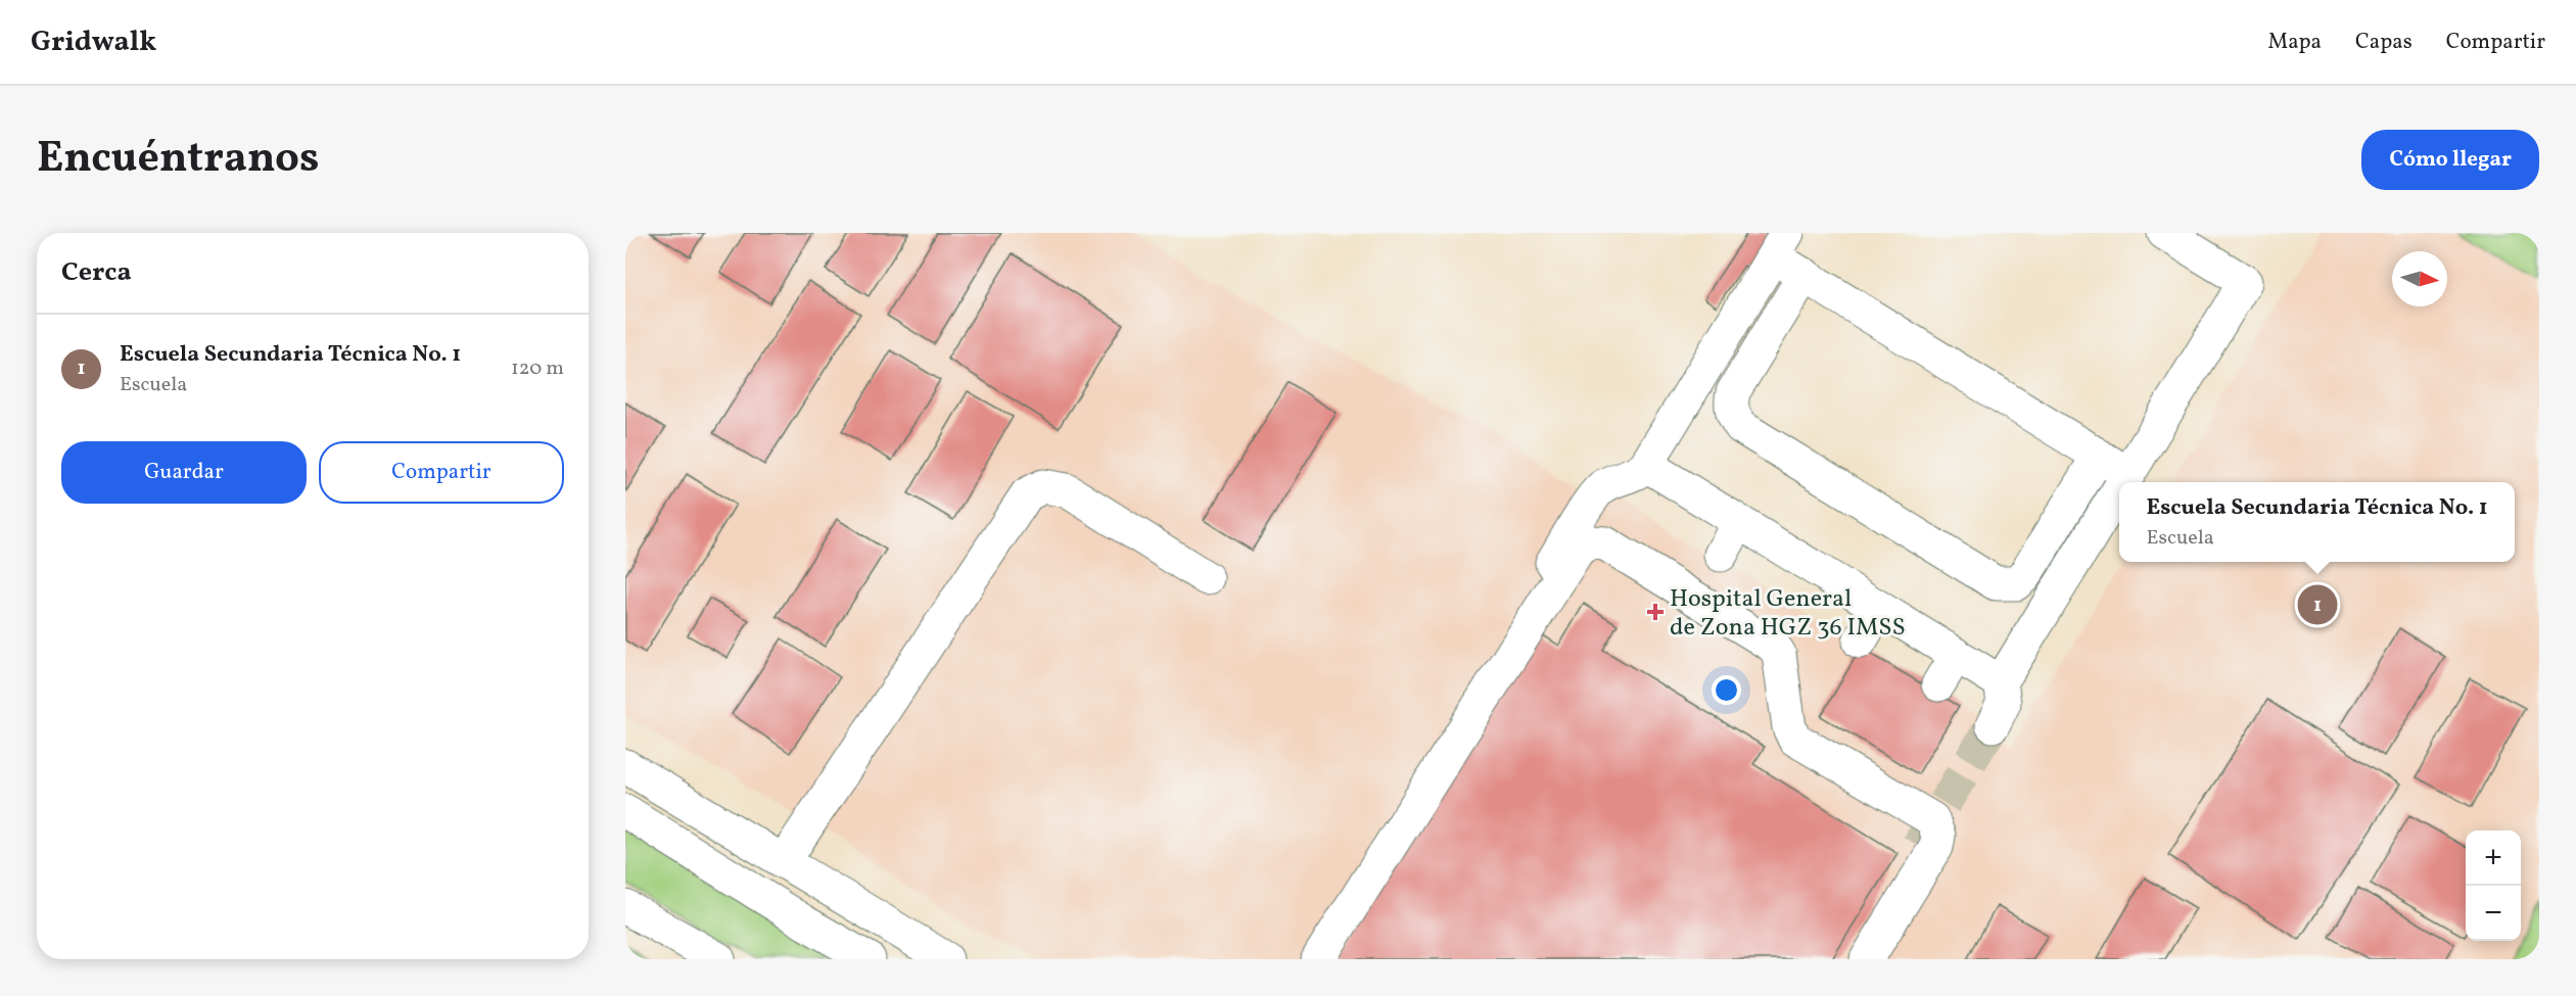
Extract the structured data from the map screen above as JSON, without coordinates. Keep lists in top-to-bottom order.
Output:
{
  "places": {
    "health": ["Hospital General de Zona HGZ 36 IMSS"]
  },
  "north": "right",
  "page": {
    "header": "Gridwalk",
    "nav": ["Mapa", "Capas", "Compartir"],
    "title": "Encuéntranos",
    "buttons": [
      "Cómo llegar",
      ["Guardar", "Compartir"]
    ],
    "heading": "Cerca",
    "list": [
      {
        "mark": "1",
        "name": "Escuela Secundaria Técnica No. 1",
        "note": "Escuela",
        "value": "120 m"
      }
    ],
    "popup": ["Escuela Secundaria Técnica No. 1", "Escuela"],
    "pins": "1",
    "map_buttons": ["+", "−"]
  }
}
